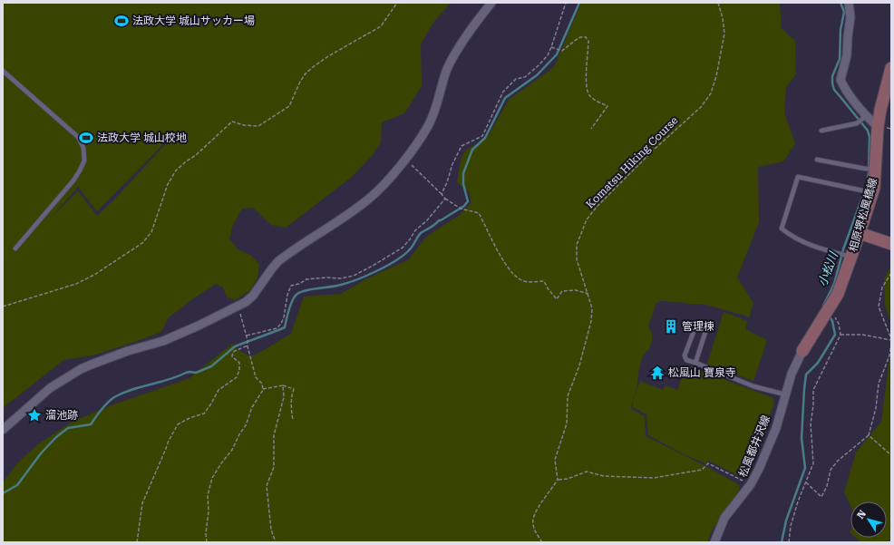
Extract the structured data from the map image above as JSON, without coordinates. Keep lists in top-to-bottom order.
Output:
{
  "streets": {
    "street": ["相原堺松風橋線", "松風都井沢線"],
    "path": ["Komatsu Hiking Course"]
  },
  "crossings": [
    ["相原堺松風橋線", "松風都井沢線"]
  ],
  "water": ["小松川"],
  "places": {
    "sports": ["法政大学 城山サッカー場", "法政大学 城山校地"],
    "building": ["管理棟"],
    "temple": ["松風山 寶泉寺"],
    "place": ["溜池跡"]
  },
  "north": "top left"
}
